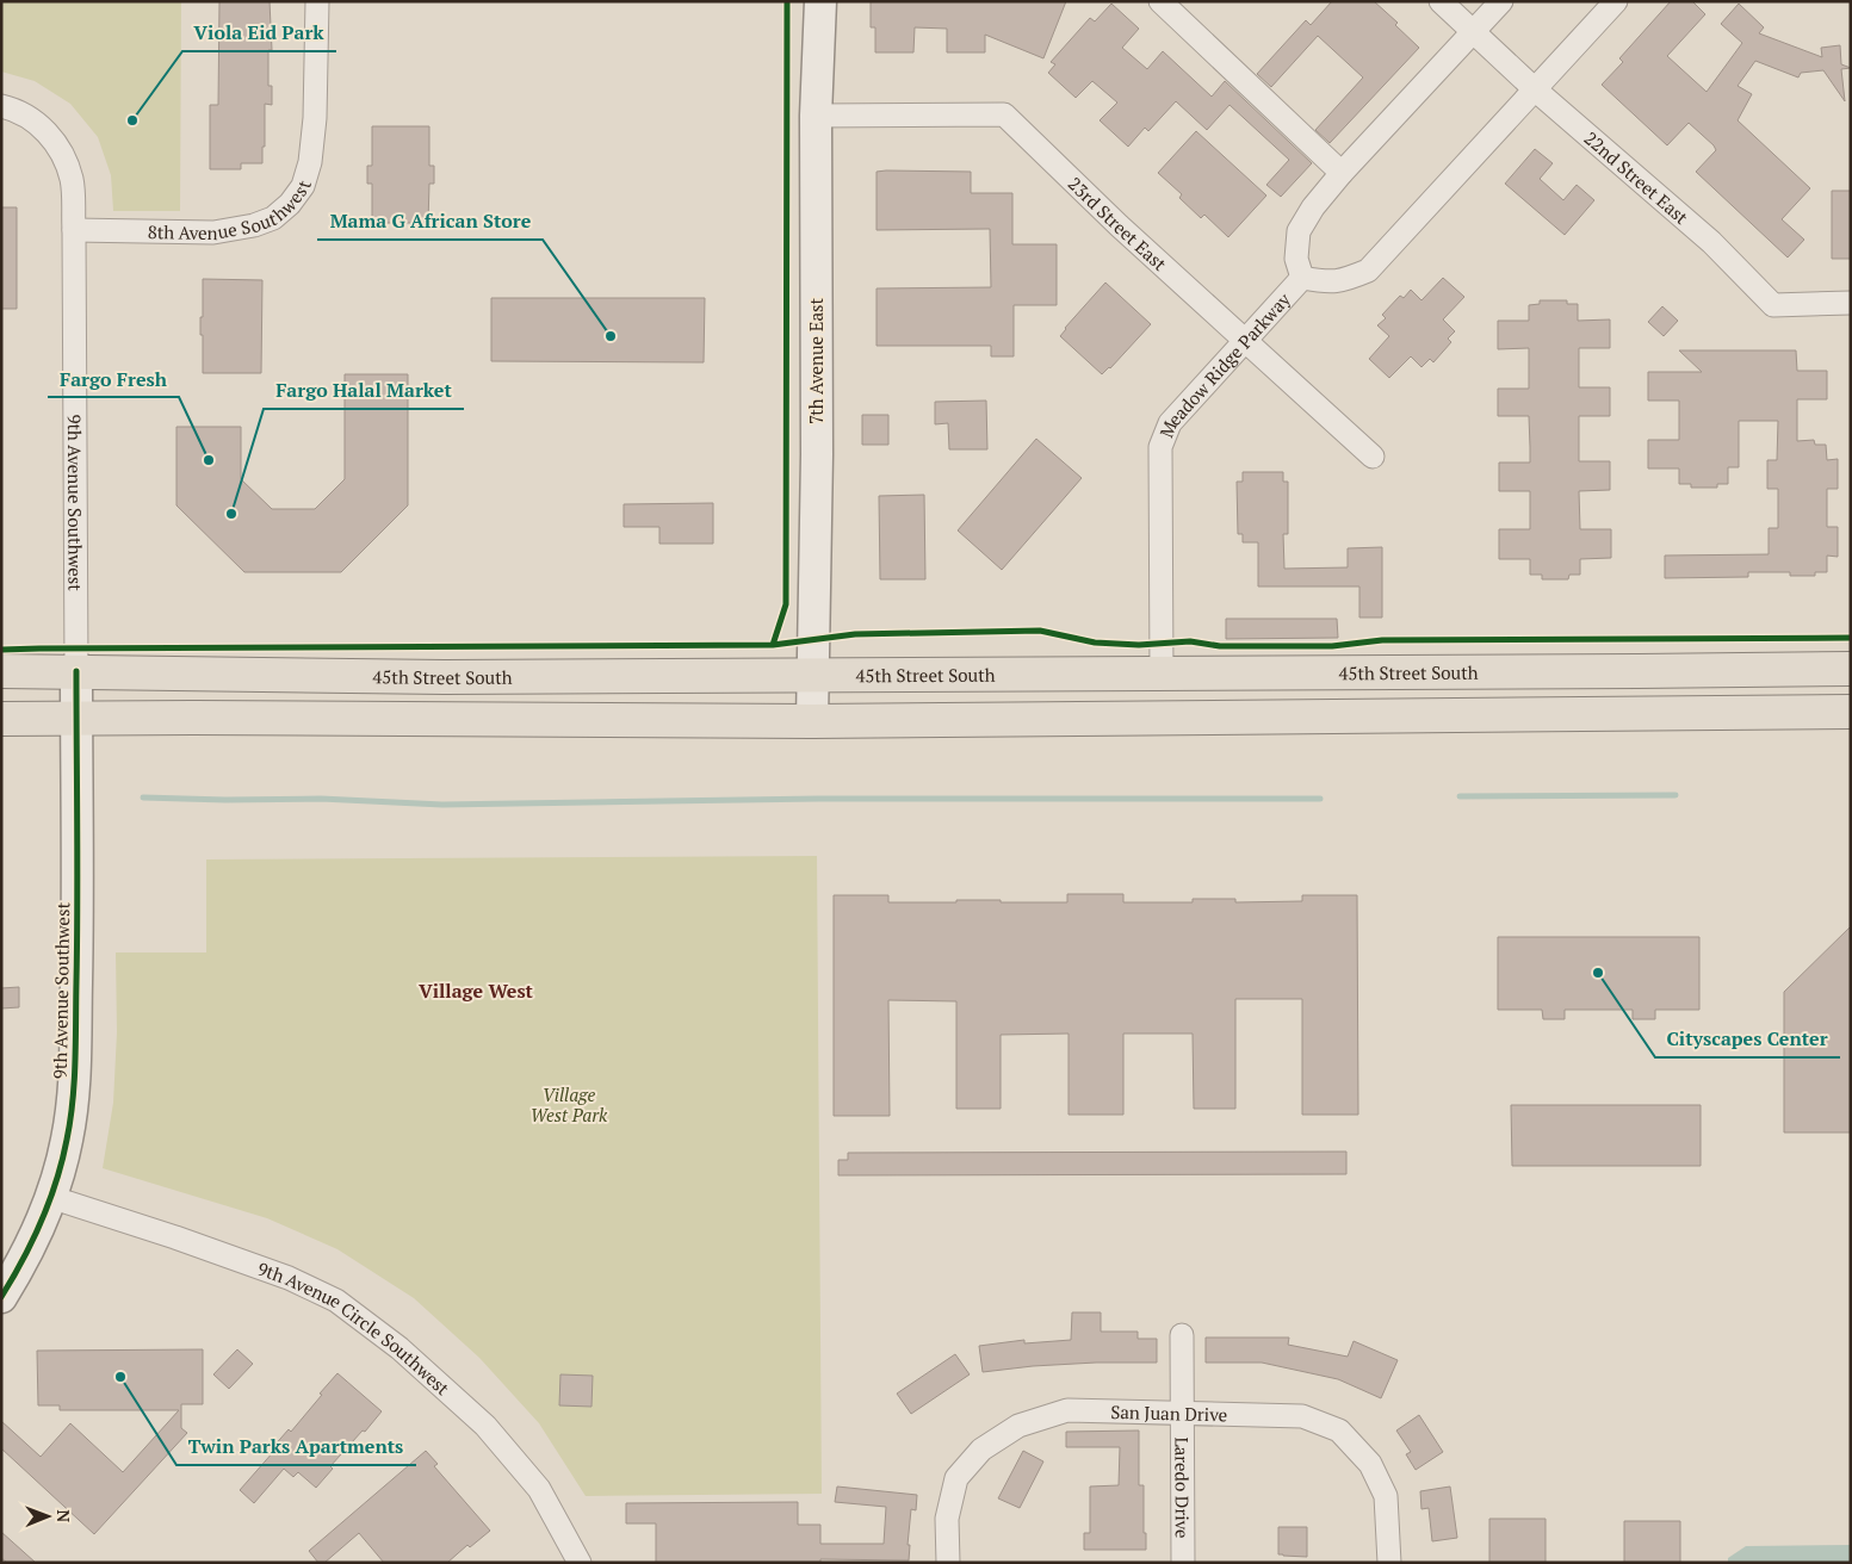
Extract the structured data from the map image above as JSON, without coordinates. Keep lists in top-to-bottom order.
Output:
{
  "streets": {
    "main road": ["45th Street South"],
    "street": [
      "22nd Street East",
      "8th Avenue Southwest",
      "23rd Street East",
      "7th Avenue East",
      "Meadow Ridge Parkway",
      "9th Avenue Southwest",
      "9th Avenue Circle Southwest",
      "San Juan Drive",
      "Laredo Drive"
    ]
  },
  "crossings": [
    ["22nd Street East", "Meadow Ridge Parkway"],
    ["8th Avenue Southwest", "9th Avenue Southwest"],
    ["23rd Street East", "7th Avenue East"],
    ["23rd Street East", "Meadow Ridge Parkway"],
    ["7th Avenue East", "45th Street South"],
    ["Meadow Ridge Parkway", "45th Street South"],
    ["9th Avenue Southwest", "45th Street South"],
    ["9th Avenue Southwest", "9th Avenue Circle Southwest"],
    ["San Juan Drive", "Laredo Drive"]
  ],
  "districts": ["Village West"],
  "parks": ["Village West Park"],
  "places": [
    "Viola Eid Park",
    "Mama G African Store",
    "Fargo Fresh",
    "Fargo Halal Market",
    "Cityscapes Center",
    "Twin Parks Apartments"
  ],
  "north": "right"
}
